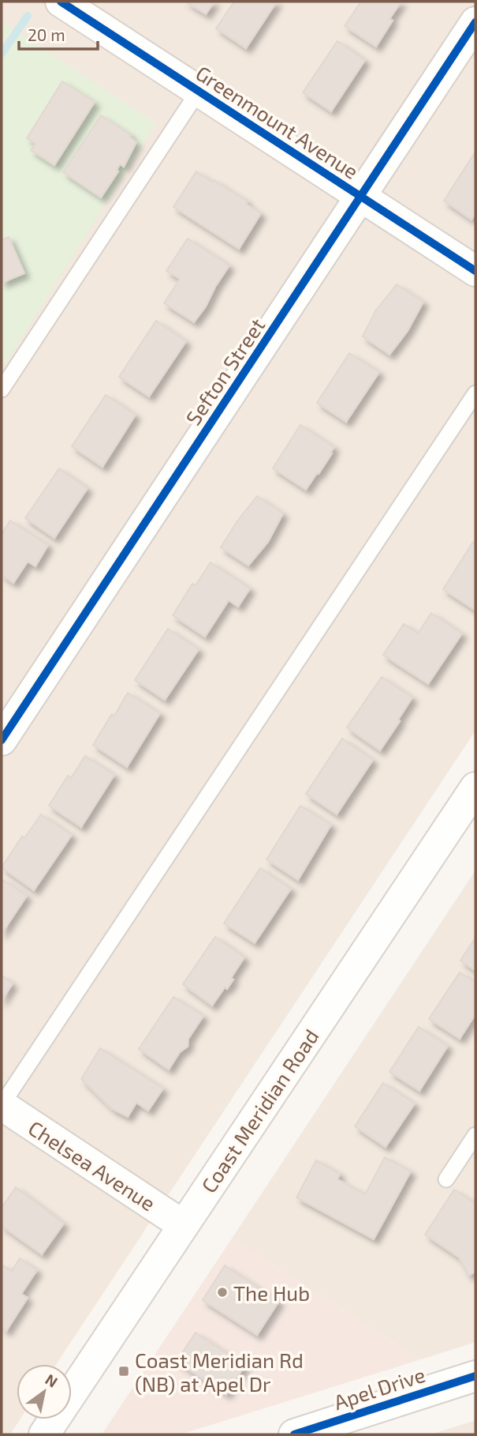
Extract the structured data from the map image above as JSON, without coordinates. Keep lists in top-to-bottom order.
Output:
{
  "streets": {
    "street": [
      "Greenmount Avenue",
      "Sefton Street",
      "Coast Meridian Road",
      "Chelsea Avenue",
      "Apel Drive"
    ]
  },
  "crossings": [
    ["Greenmount Avenue", "Sefton Street"],
    ["Coast Meridian Road", "Chelsea Avenue"]
  ],
  "places": {
    "other": ["The Hub"],
    "transit": ["Coast Meridian Rd (NB) at Apel Dr"]
  },
  "scale_bar": "20 m",
  "north": "top right"
}
